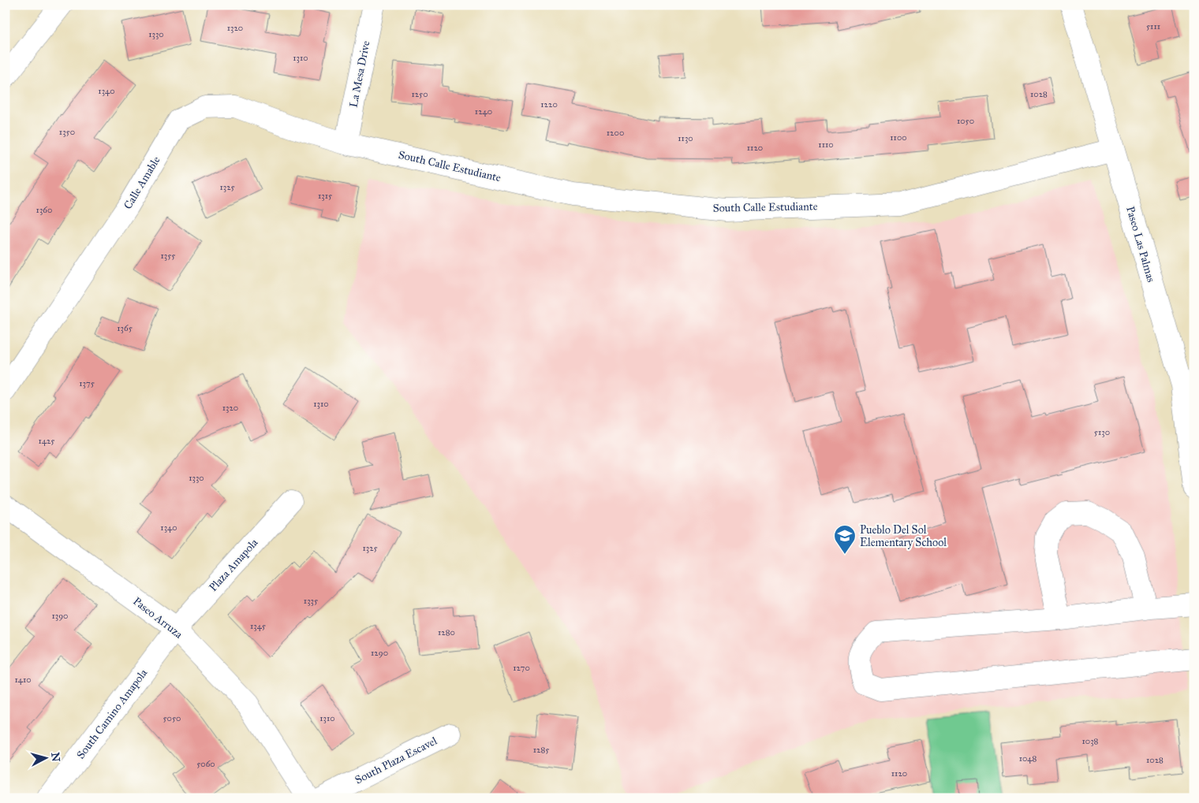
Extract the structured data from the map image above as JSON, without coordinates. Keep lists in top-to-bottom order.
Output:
{
  "streets": {
    "street": [
      "La Mesa Drive",
      "South Calle Estudiante",
      "Calle Amable",
      "Paseo Las Palmas",
      "Plaza Amapola",
      "Paseo Arruza",
      "South Camino Amapola",
      "South Plaza Escavel"
    ]
  },
  "crossings": [
    ["La Mesa Drive", "South Calle Estudiante"],
    ["La Mesa Drive", "Calle Amable"],
    ["South Calle Estudiante", "Calle Amable"],
    ["South Calle Estudiante", "Paseo Las Palmas"],
    ["Plaza Amapola", "Paseo Arruza"],
    ["Plaza Amapola", "South Camino Amapola"],
    ["Paseo Arruza", "South Camino Amapola"]
  ],
  "places": {
    "school or university": ["Pueblo Del Sol Elementary School"]
  },
  "house_numbers": [
    "5111",
    "1320",
    "1330",
    "1310",
    "1340",
    "1250",
    "1028",
    "1220",
    "1240",
    "1050",
    "1350",
    "1200",
    "1100",
    "1130",
    "1110",
    "1120",
    "1325",
    "1315",
    "1360",
    "1355",
    "1365",
    "1375",
    "1310",
    "1320",
    "5130",
    "1425",
    "1330",
    "1340",
    "1325",
    "1335",
    "1390",
    "1345",
    "1280",
    "1290",
    "1270",
    "1410",
    "5050",
    "1310",
    "1038",
    "1285",
    "1048",
    "1028",
    "5060",
    "1120"
  ],
  "north": "right"
}
